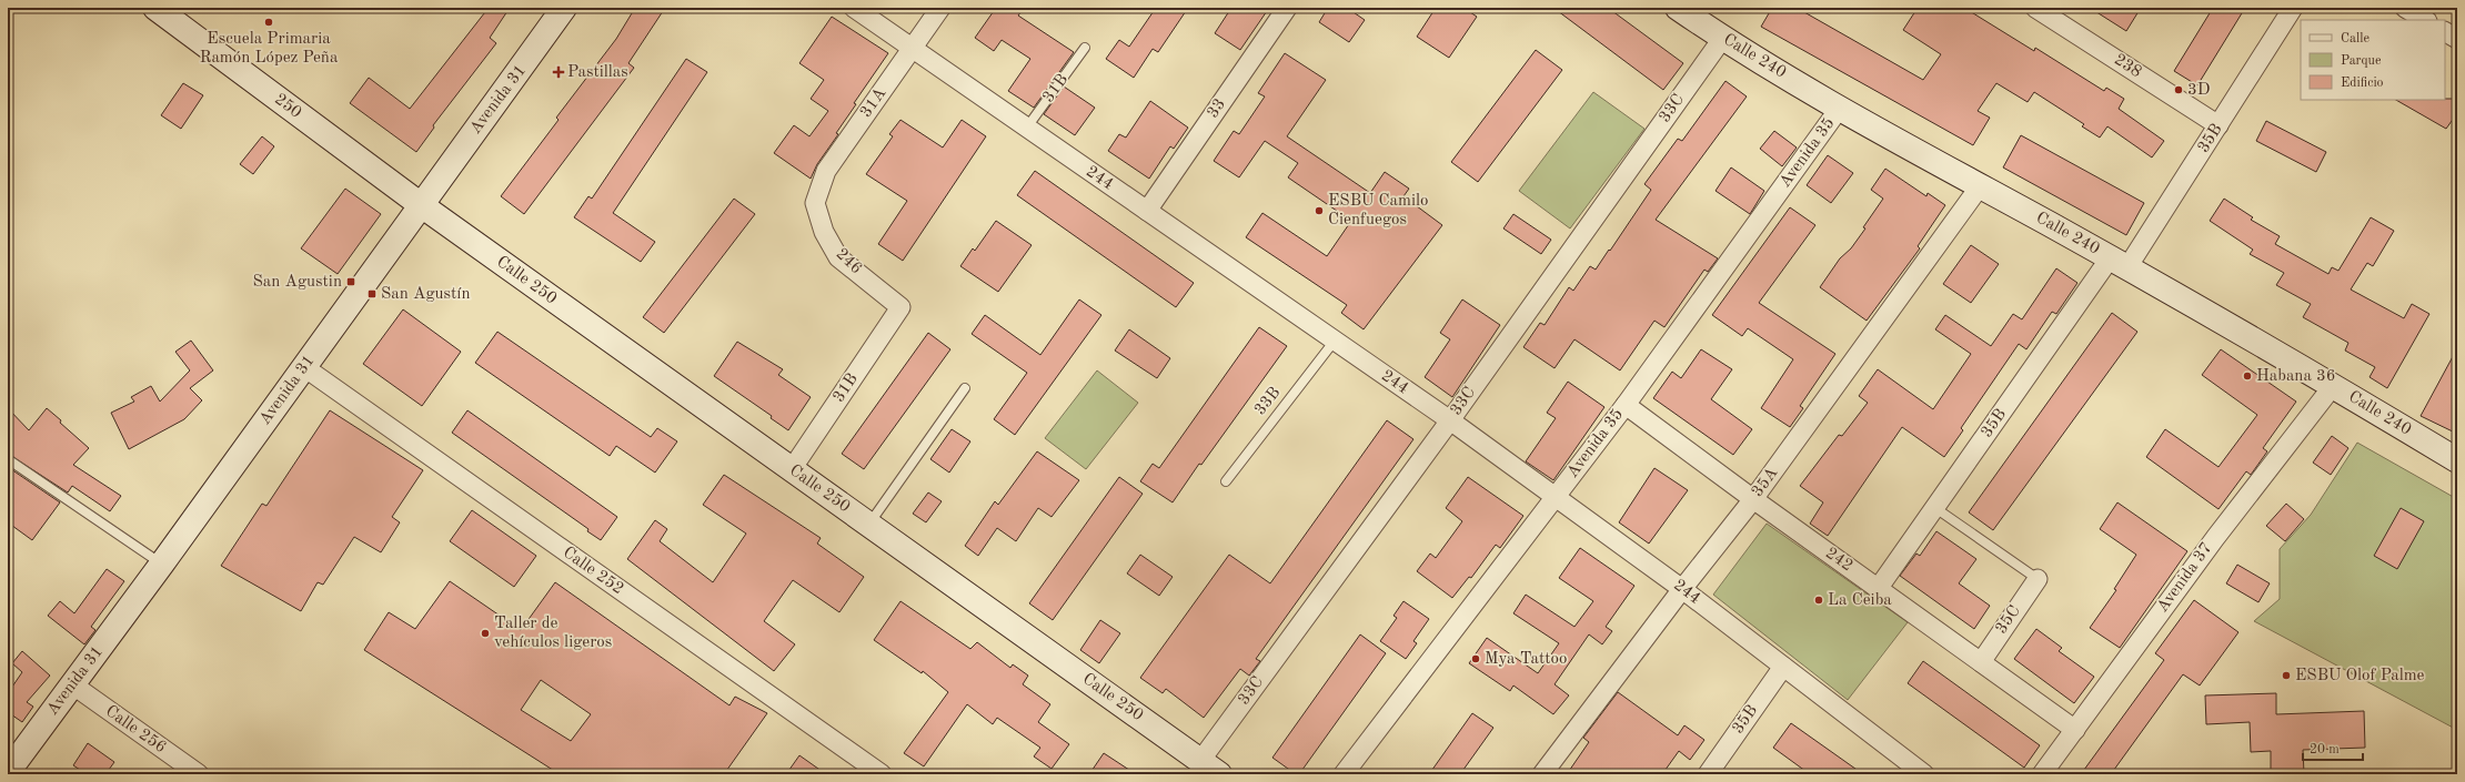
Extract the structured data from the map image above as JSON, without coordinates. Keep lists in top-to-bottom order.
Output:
{
  "streets": {
    "street": [
      "Calle 240",
      "238",
      "31B",
      "Avenida 31",
      "31A",
      "250",
      "33",
      "33C",
      "35B",
      "Avenida 35",
      "244",
      "246",
      "Calle 250",
      "35A",
      "242",
      "Calle 252",
      "Avenida 37",
      "35C",
      "Calle 256"
    ],
    "lane": ["33B"]
  },
  "crossings": [
    ["Calle 240", "33C"],
    ["Calle 240", "35B"],
    ["Calle 240", "Avenida 35"],
    ["Calle 240", "35A"],
    ["Calle 240", "Avenida 37"],
    ["238", "35B"],
    ["31B", "244"],
    ["31B", "246"],
    ["31B", "Calle 250"],
    ["Avenida 31", "250"],
    ["Avenida 31", "Calle 250"],
    ["Avenida 31", "Calle 252"],
    ["Avenida 31", "Calle 256"],
    ["31A", "244"],
    ["31A", "246"],
    ["250", "Calle 250"],
    ["33", "244"],
    ["33C", "244"],
    ["33C", "Calle 250"],
    ["35B", "244"],
    ["35B", "242"],
    ["Avenida 35", "244"],
    ["Avenida 35", "242"],
    ["244", "33B"],
    ["244", "35A"],
    ["35A", "242"],
    ["242", "Avenida 37"],
    ["242", "35C"]
  ],
  "places": {
    "other": [
      "Escuela Primaria Ramón López Peña",
      "3D",
      "ESBU Camilo Cienfuegos",
      "Habana 36",
      "La Ceiba",
      "Taller de vehículos ligeros",
      "Mya Tattoo",
      "ESBU Olof Palme"
    ],
    "health": ["Pastillas"],
    "transit": ["San Agustin", "San Agustín"]
  },
  "legend": ["Calle", "Parque", "Edificio"],
  "scale_bar": "20 m"
}
